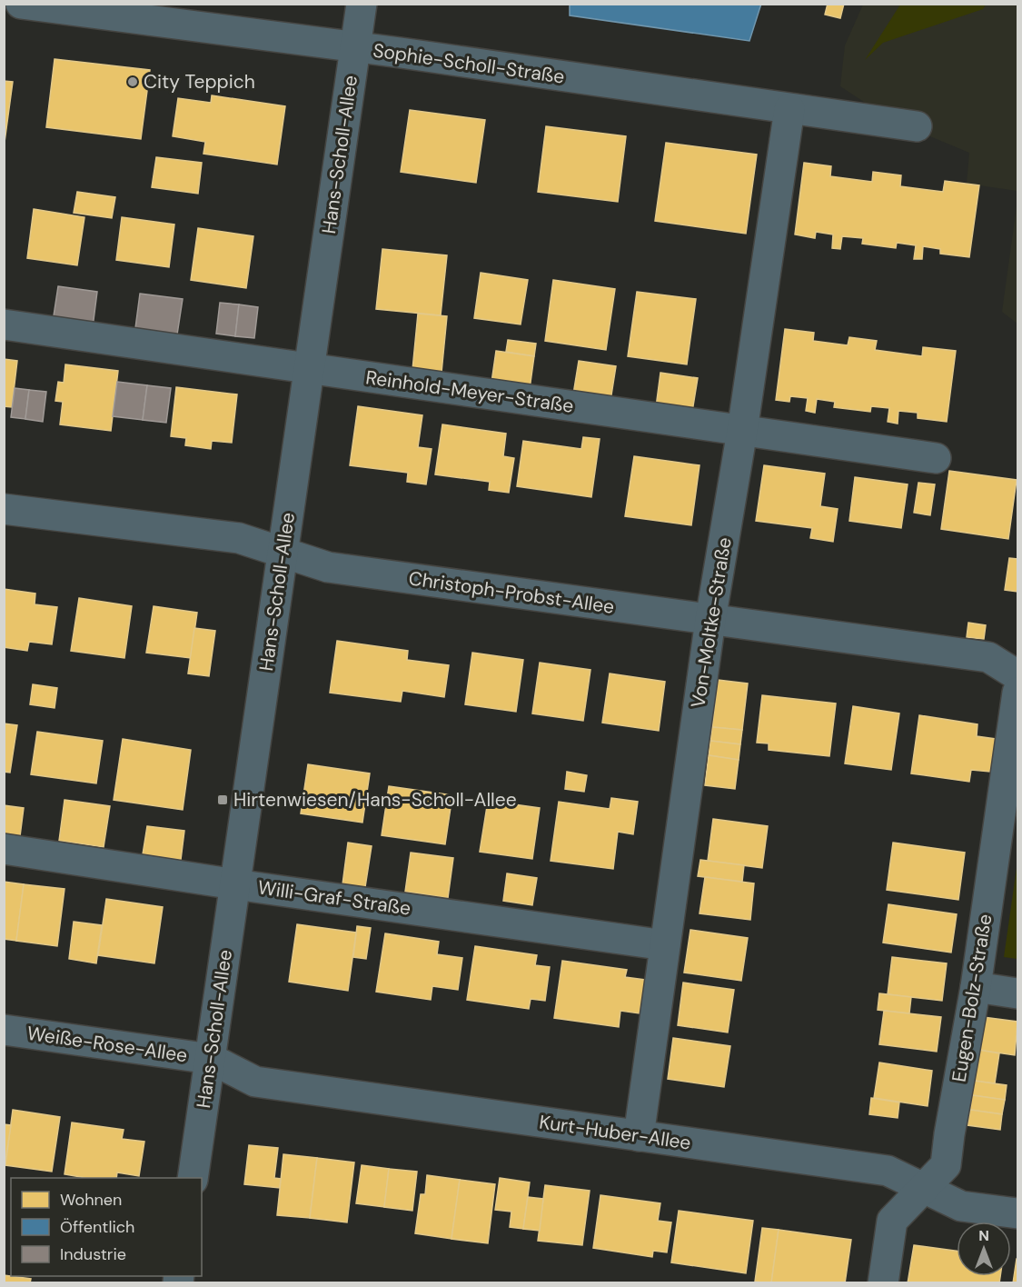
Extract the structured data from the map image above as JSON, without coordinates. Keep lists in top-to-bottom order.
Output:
{
  "streets": {
    "street": [
      "Sophie-Scholl-Straße",
      "Hans-Scholl-Allee",
      "Reinhold-Meyer-Straße",
      "Christoph-Probst-Allee",
      "Von-Moltke-Straße",
      "Willi-Graf-Straße",
      "Eugen-Bolz-Straße",
      "Weiße-Rose-Allee",
      "Kurt-Huber-Allee"
    ]
  },
  "crossings": [
    ["Sophie-Scholl-Straße", "Hans-Scholl-Allee"],
    ["Sophie-Scholl-Straße", "Von-Moltke-Straße"],
    ["Hans-Scholl-Allee", "Reinhold-Meyer-Straße"],
    ["Hans-Scholl-Allee", "Christoph-Probst-Allee"],
    ["Hans-Scholl-Allee", "Willi-Graf-Straße"],
    ["Hans-Scholl-Allee", "Weiße-Rose-Allee"],
    ["Hans-Scholl-Allee", "Kurt-Huber-Allee"],
    ["Reinhold-Meyer-Straße", "Von-Moltke-Straße"],
    ["Christoph-Probst-Allee", "Von-Moltke-Straße"],
    ["Von-Moltke-Straße", "Willi-Graf-Straße"],
    ["Von-Moltke-Straße", "Kurt-Huber-Allee"],
    ["Eugen-Bolz-Straße", "Kurt-Huber-Allee"],
    ["Weiße-Rose-Allee", "Kurt-Huber-Allee"]
  ],
  "places": {
    "other": ["City Teppich"],
    "transit": ["Hirtenwiesen/Hans-Scholl-Allee"]
  },
  "legend": ["Wohnen", "Öffentlich", "Industrie"],
  "north": "top"
}
